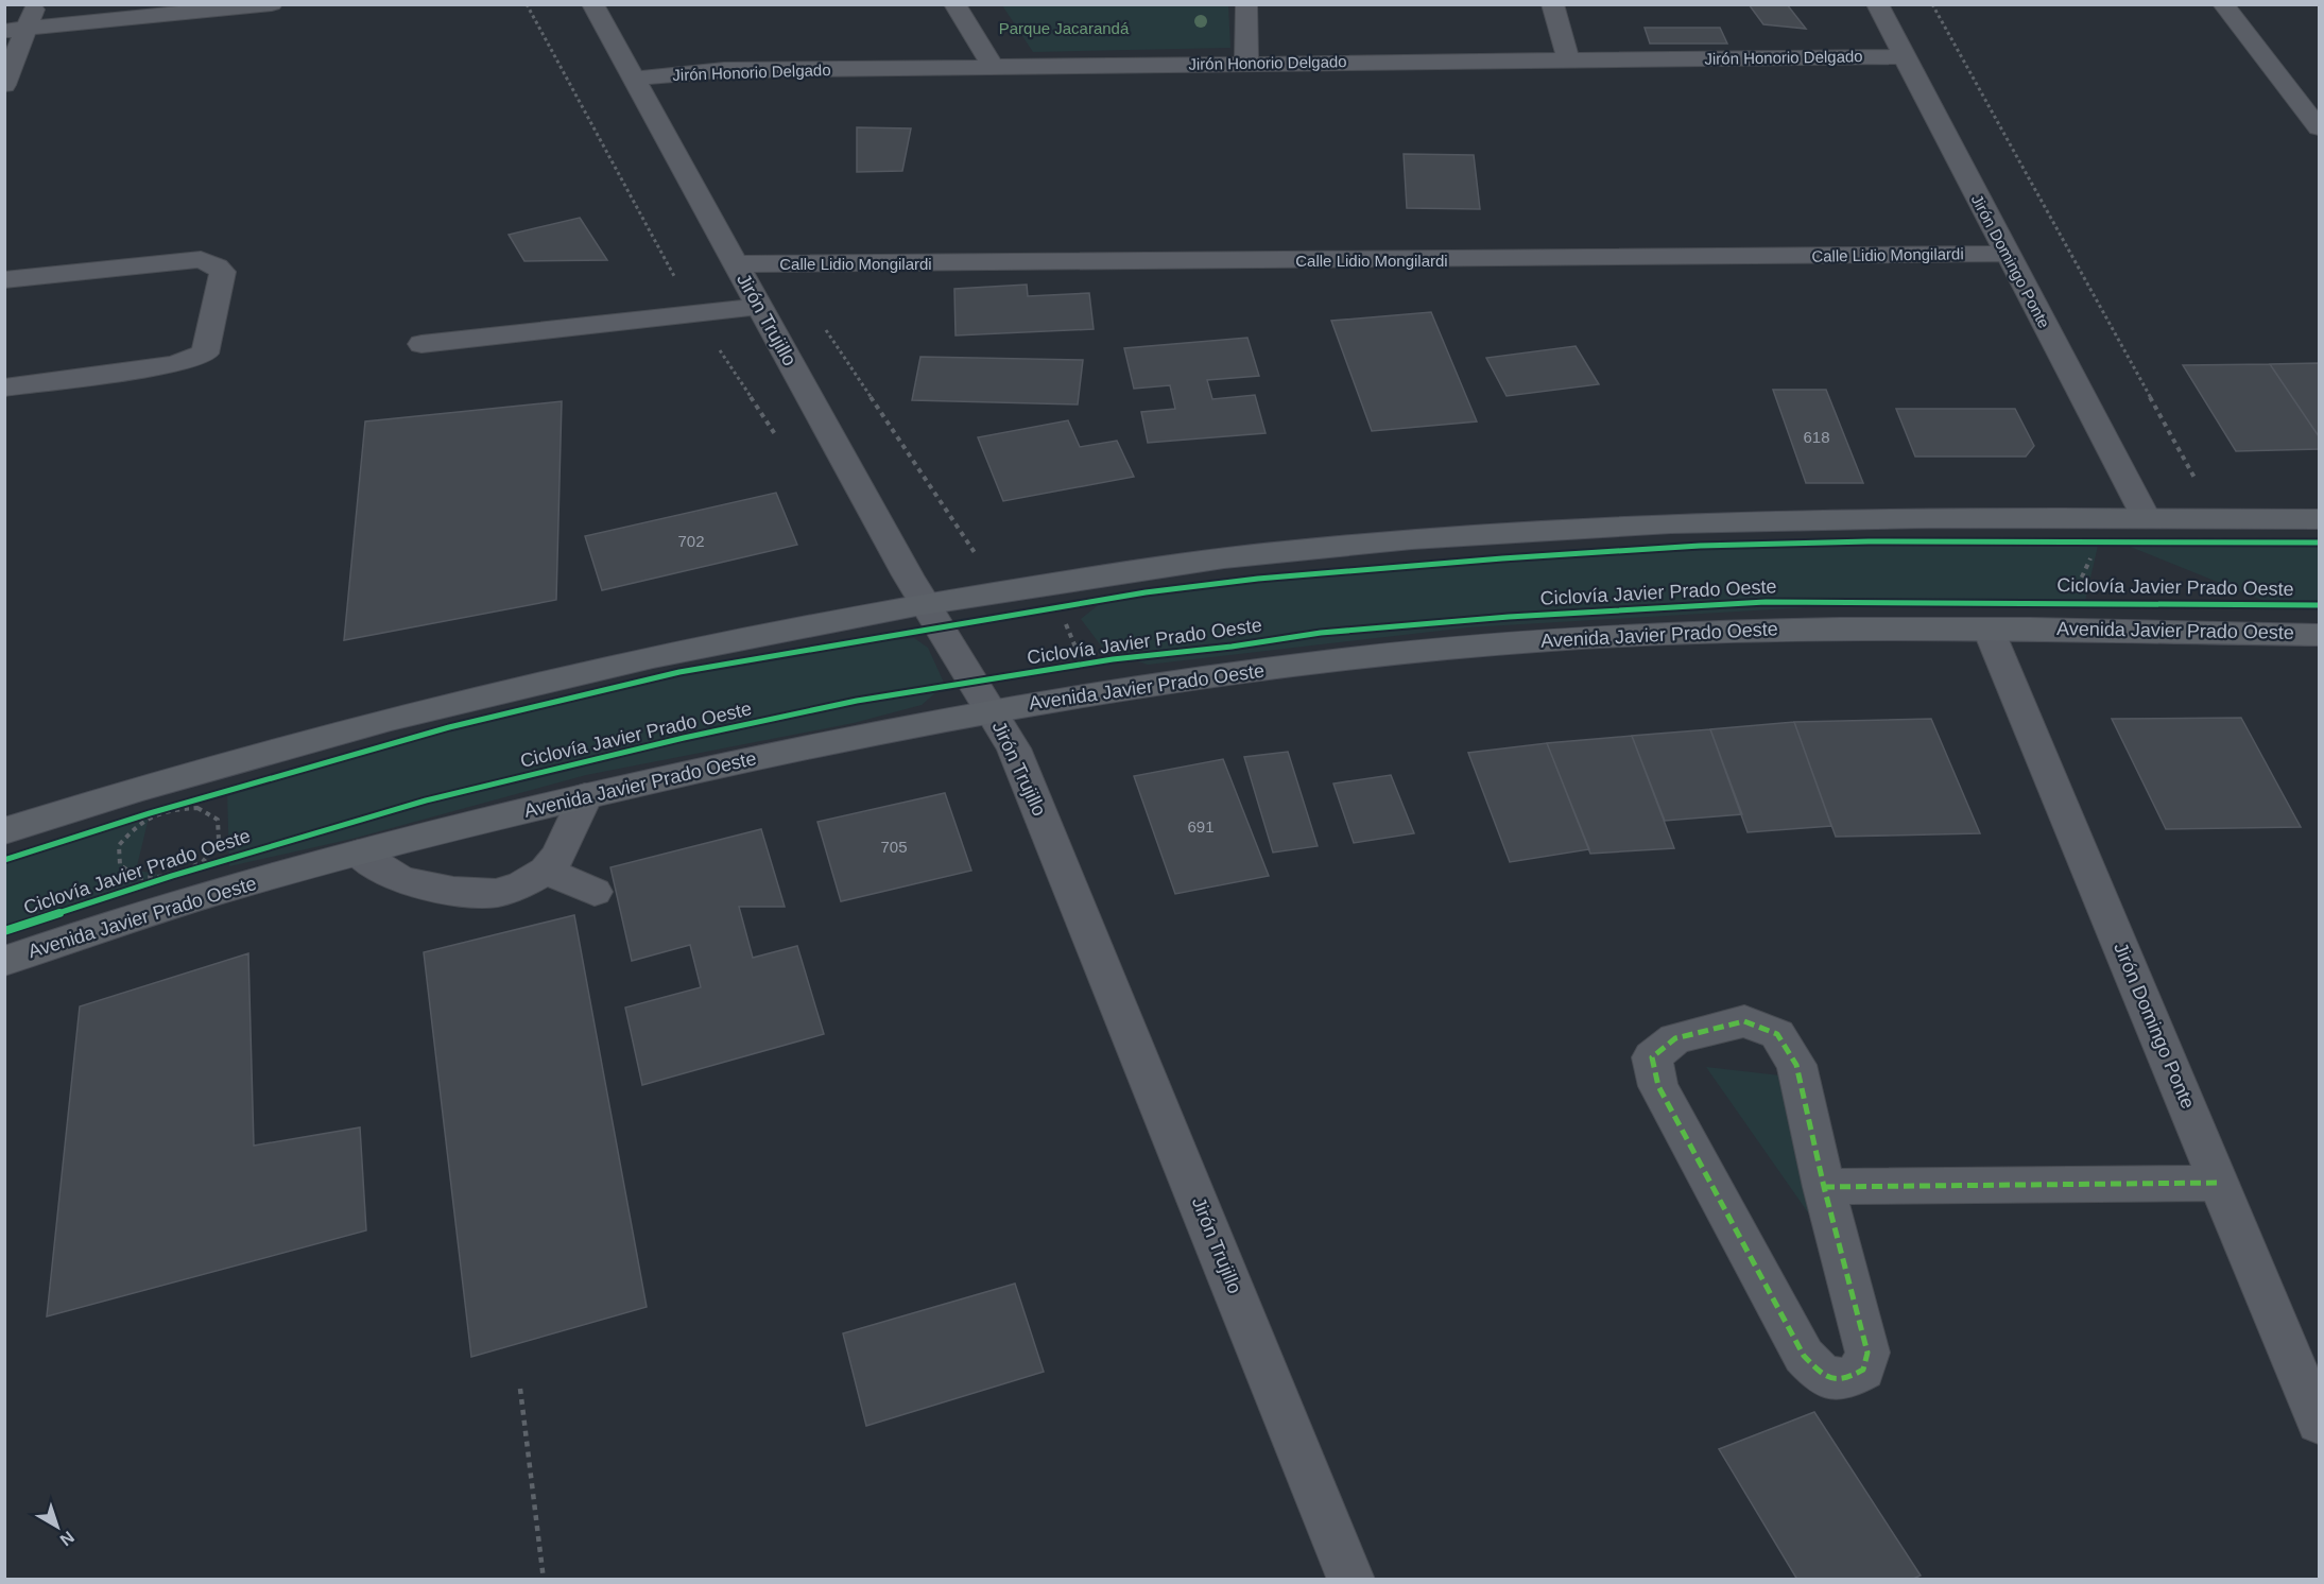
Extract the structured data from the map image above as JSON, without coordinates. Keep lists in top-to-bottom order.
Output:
{
  "streets": {
    "main road": ["Avenida Javier Prado Oeste"],
    "street": [
      "Jirón Honorio Delgado",
      "Calle Lidio Mongilardi",
      "Jirón Domingo Ponte",
      "Jirón Trujillo"
    ],
    "cycle path": ["Ciclovía Javier Prado Oeste"]
  },
  "crossings": [
    ["Jirón Honorio Delgado", "Jirón Domingo Ponte"],
    ["Jirón Honorio Delgado", "Jirón Trujillo"],
    ["Calle Lidio Mongilardi", "Jirón Domingo Ponte"],
    ["Calle Lidio Mongilardi", "Jirón Trujillo"],
    ["Jirón Domingo Ponte", "Avenida Javier Prado Oeste"],
    ["Jirón Trujillo", "Avenida Javier Prado Oeste"]
  ],
  "parks": ["Parque Jacarandá"],
  "house_numbers": [
    "618",
    "702",
    "691",
    "705"
  ],
  "north": "bottom right"
}
